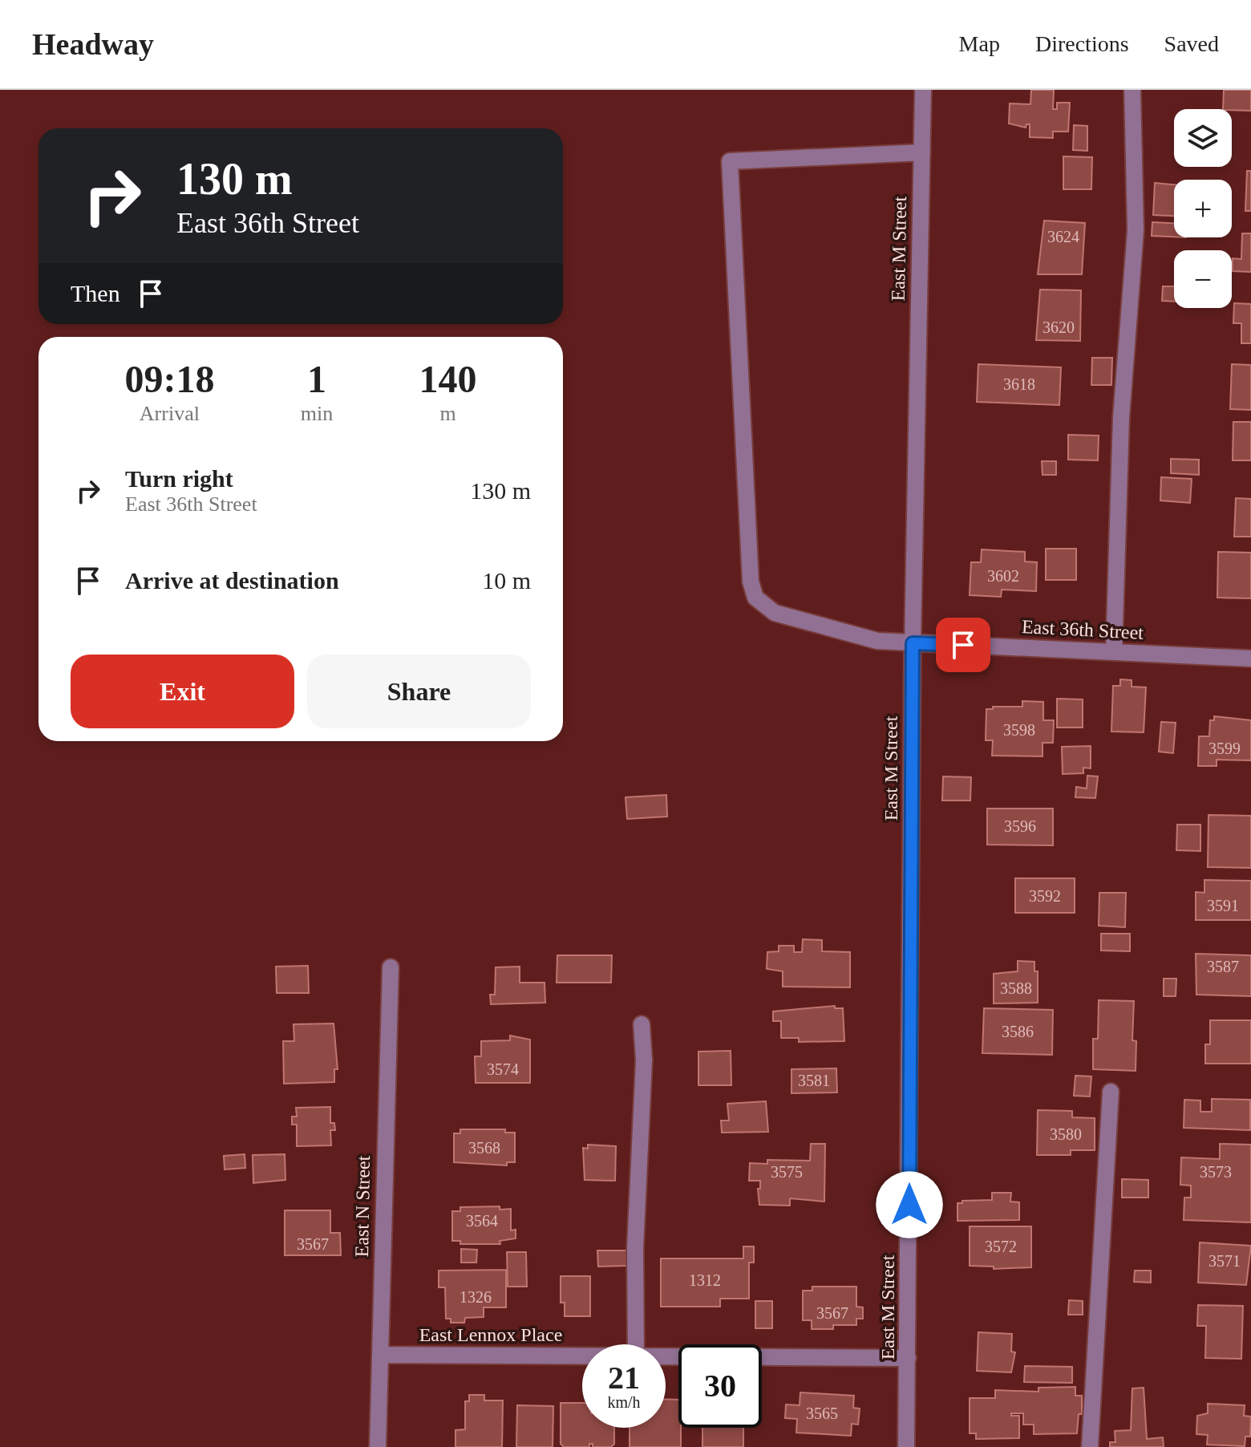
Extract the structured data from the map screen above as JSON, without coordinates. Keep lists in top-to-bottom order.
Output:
{
  "streets": {
    "street": [
      "East M Street",
      "East 36th Street",
      "East N Street",
      "East Lennox Place"
    ]
  },
  "crossings": [
    ["East M Street", "East 36th Street"],
    ["East M Street", "East Lennox Place"],
    ["East N Street", "East Lennox Place"]
  ],
  "house_numbers": [
    "3624",
    "3620",
    "3618",
    "3602",
    "3598",
    "3599",
    "3596",
    "3592",
    "3591",
    "3587",
    "3588",
    "3586",
    "3574",
    "3581",
    "3580",
    "3568",
    "3575",
    "3573",
    "3564",
    "3567",
    "3572",
    "3571",
    "1312",
    "1326",
    "3567",
    "3565"
  ],
  "page": {
    "header": "Headway",
    "nav": ["Map", "Directions", "Saved"],
    "map_buttons": ["+", "−"],
    "turn": ["130 m", "East 36th Street"],
    "then": "Then",
    "eta": [
      "09:18",
      "Arrival",
      "1",
      "min",
      "140",
      "m"
    ],
    "list": [
      {
        "name": "Turn right",
        "note": "East 36th Street",
        "value": "130 m"
      },
      {
        "name": "Arrive at destination",
        "value": "10 m"
      }
    ],
    "buttons": ["Exit", "Share"],
    "speed": "21 km/h",
    "limit": "30"
  }
}
